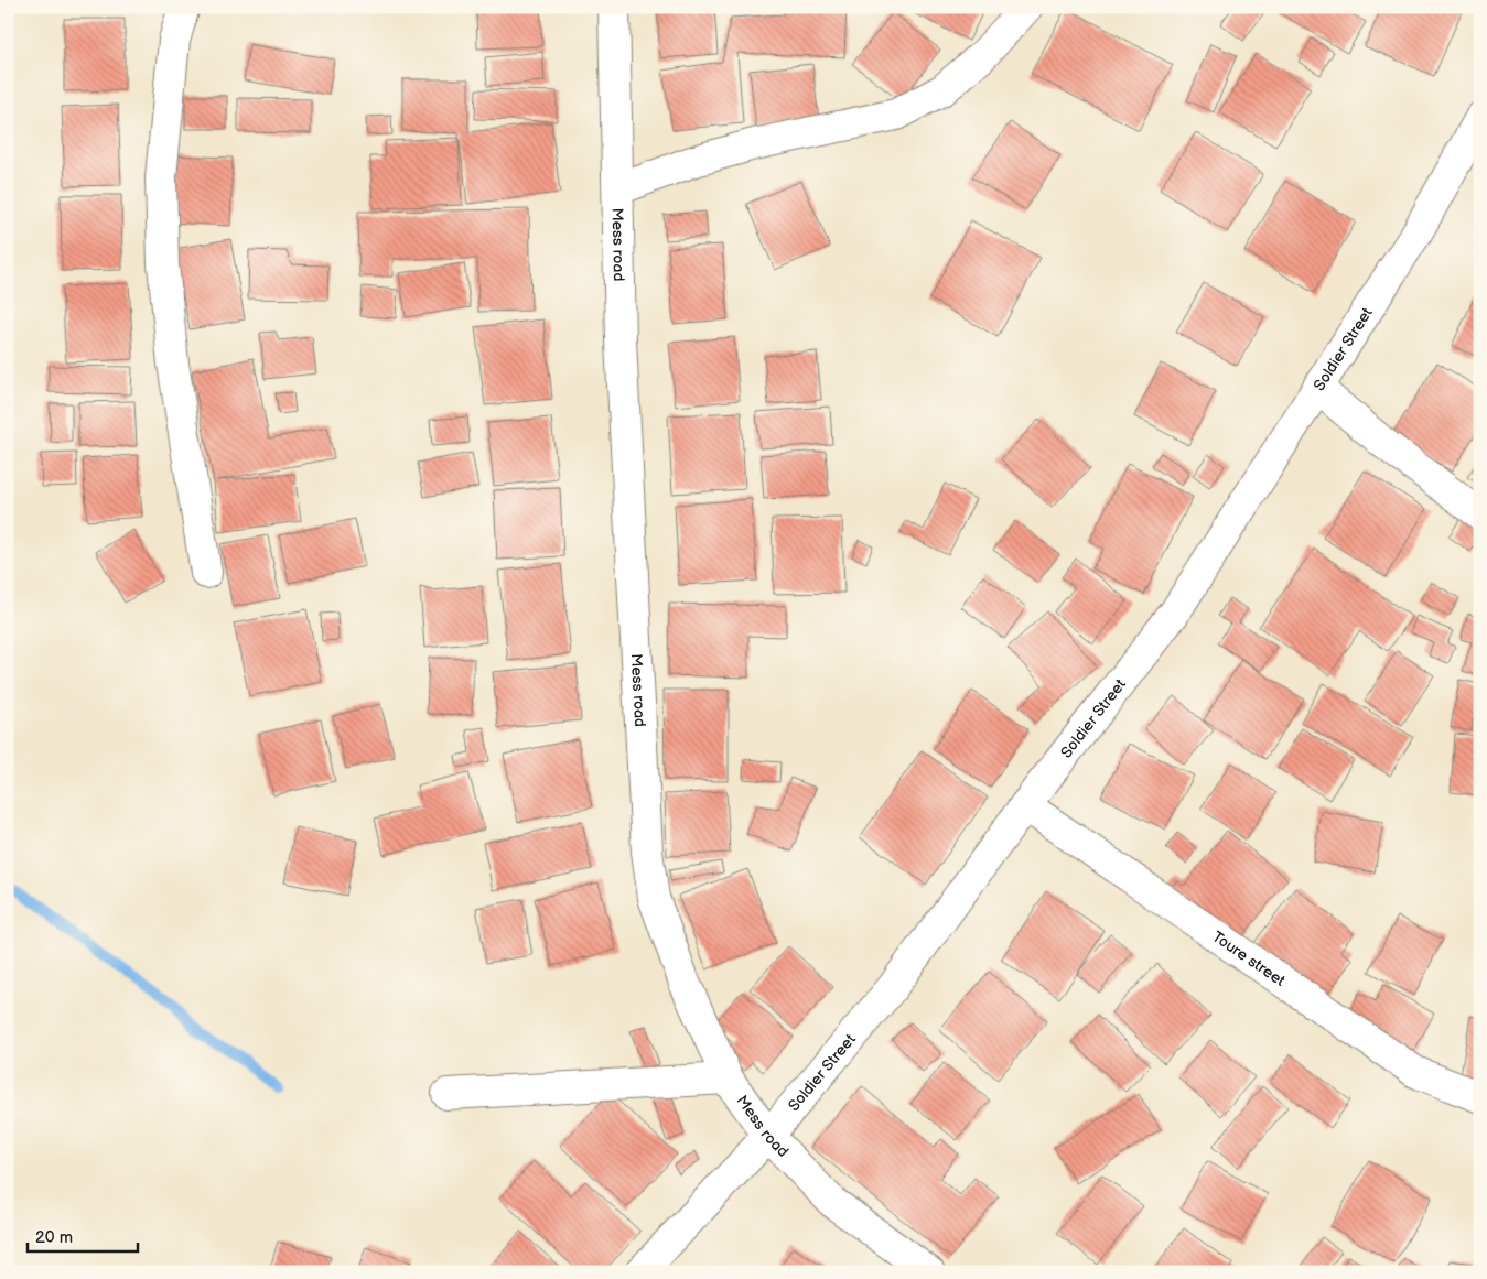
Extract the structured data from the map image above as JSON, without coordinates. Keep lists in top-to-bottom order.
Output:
{
  "streets": {
    "street": ["Mess road", "Soldier Street", "Toure street"]
  },
  "crossings": [
    ["Mess road", "Soldier Street"],
    ["Soldier Street", "Toure street"]
  ],
  "scale_bar": "20 m"
}
